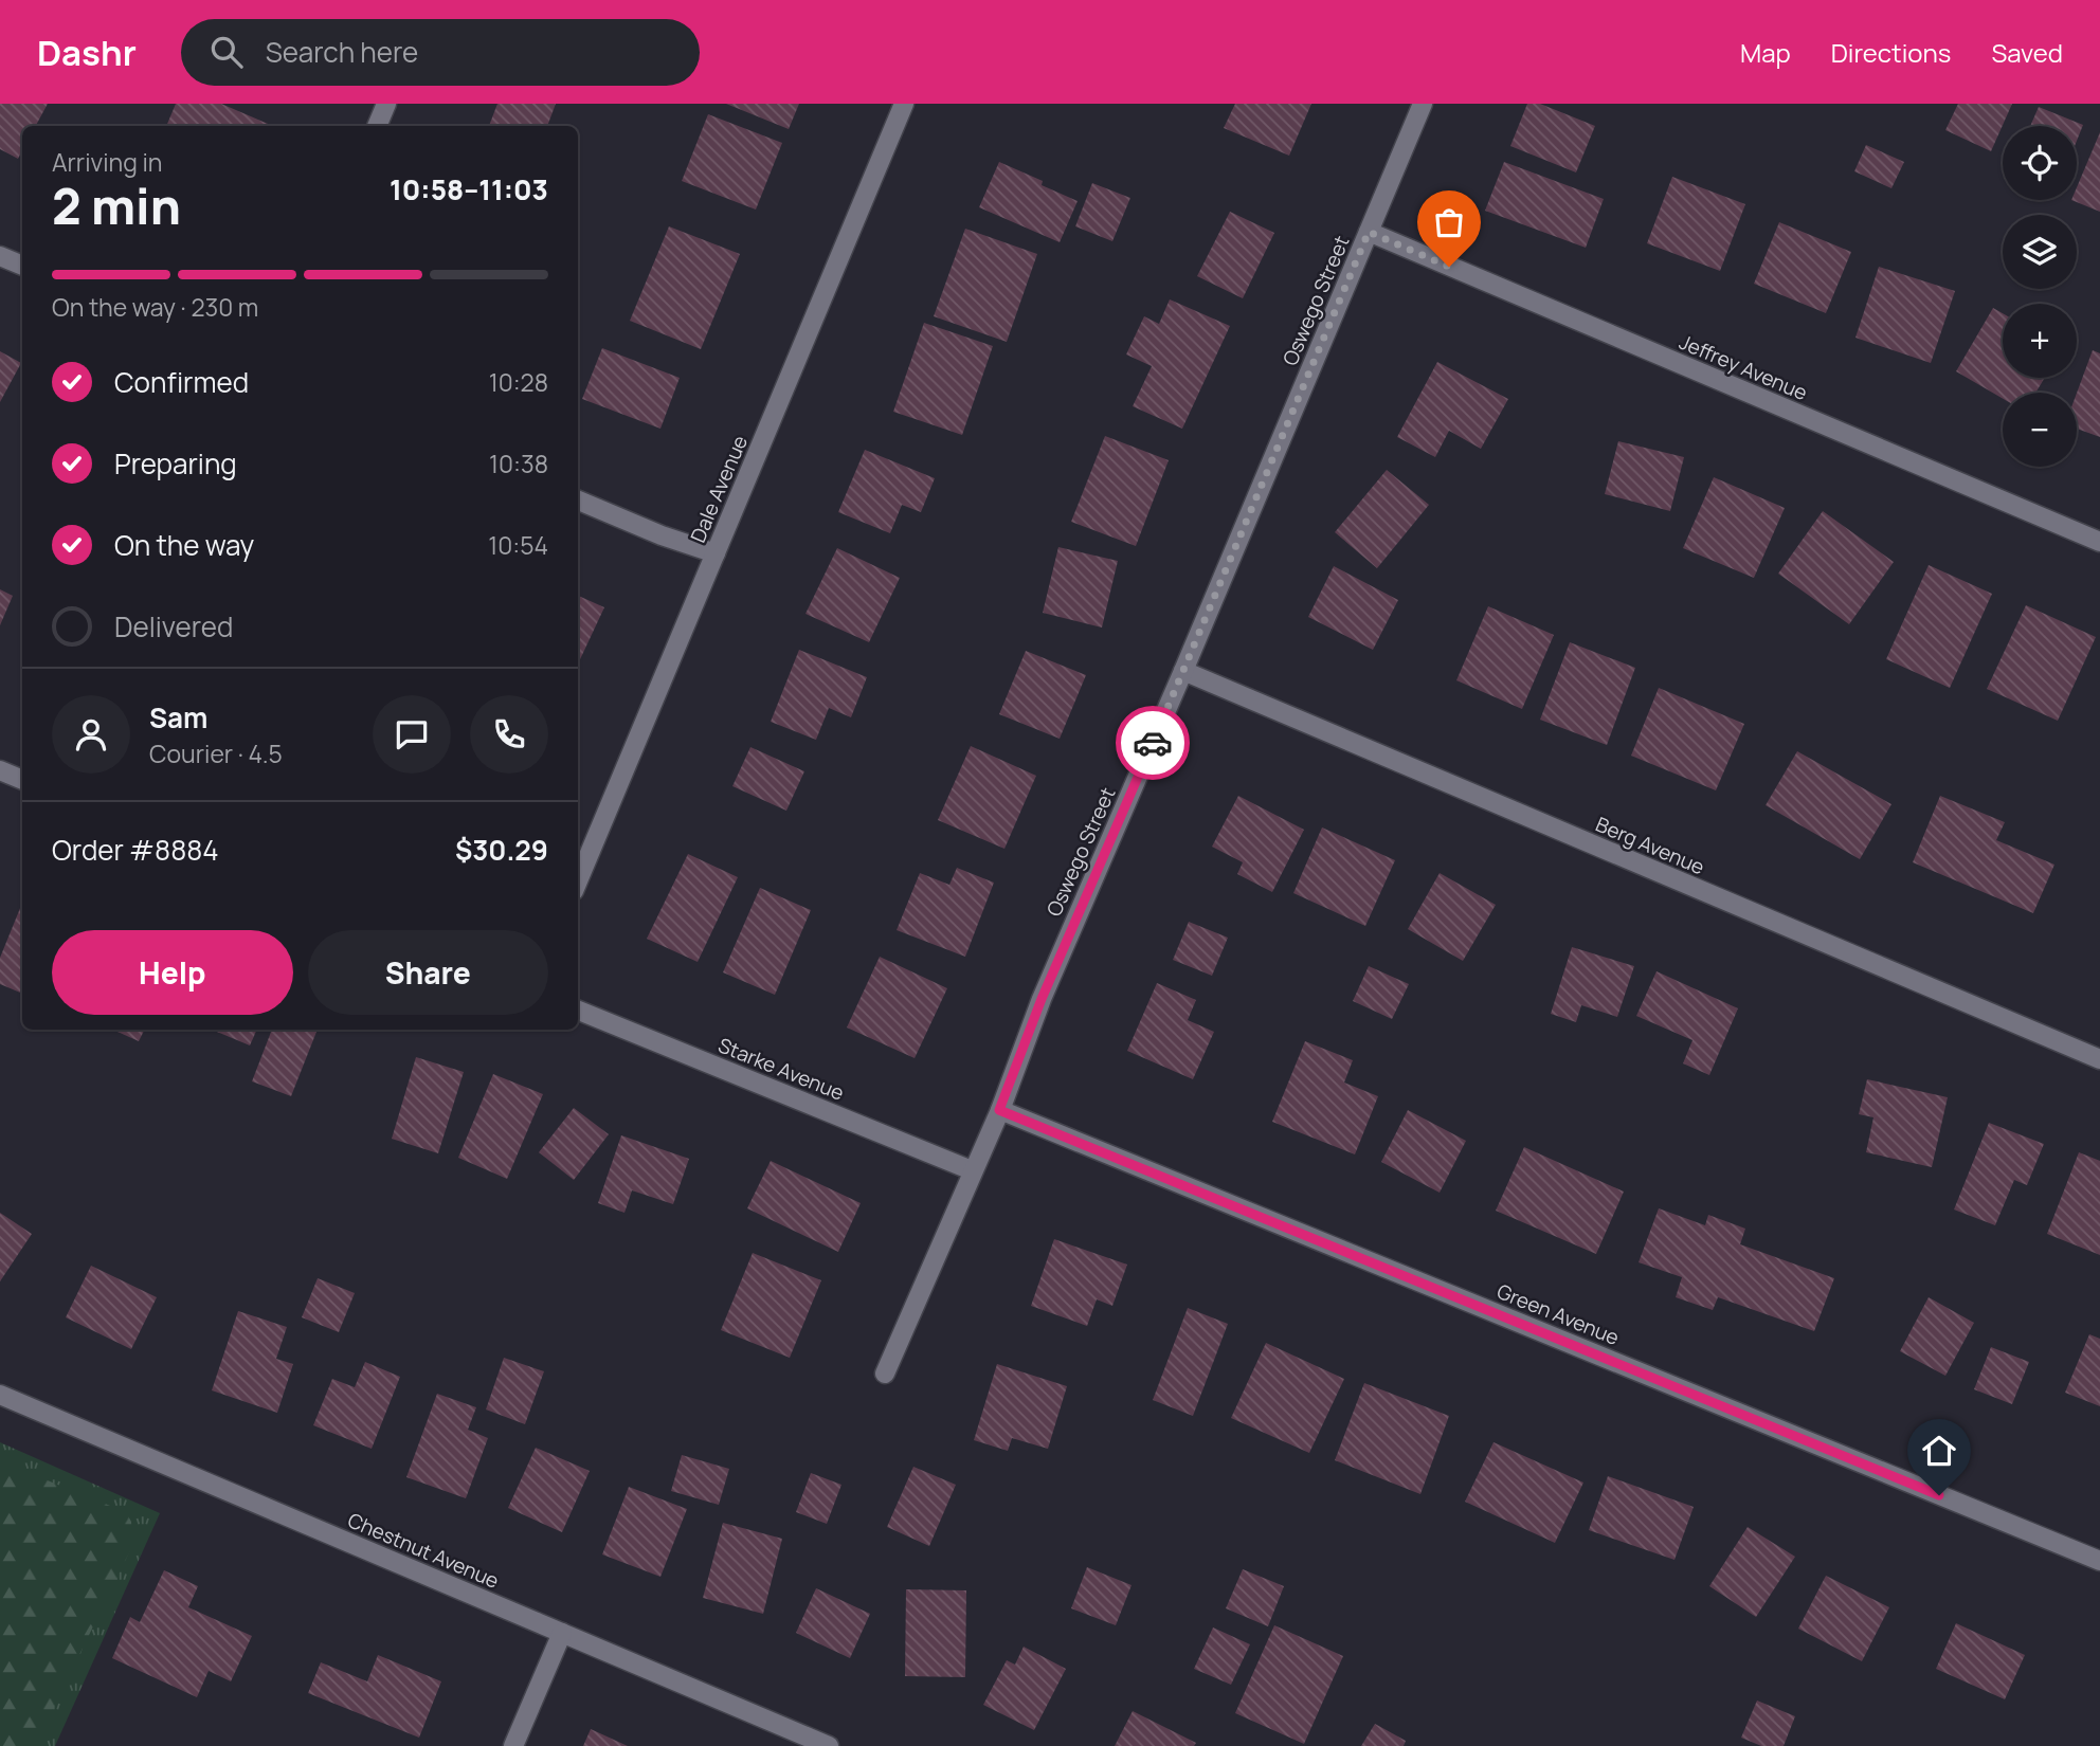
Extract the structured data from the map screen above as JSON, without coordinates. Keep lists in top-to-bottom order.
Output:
{
  "streets": {
    "street": [
      "Oswego Street",
      "Jeffrey Avenue",
      "Dale Avenue",
      "Berg Avenue",
      "Starke Avenue",
      "Green Avenue",
      "Chestnut Avenue"
    ]
  },
  "crossings": [
    ["Oswego Street", "Jeffrey Avenue"],
    ["Oswego Street", "Berg Avenue"],
    ["Oswego Street", "Starke Avenue"],
    ["Oswego Street", "Green Avenue"]
  ],
  "page": {
    "header": "Dashr",
    "search": "Search here",
    "nav": ["Map", "Directions", "Saved"],
    "map_buttons": ["+", "−"],
    "heading": ["2 min", "Arriving in", "10:58–11:03"],
    "panel": [
      "Sam",
      "Courier · 4.5",
      "Order #8884",
      "$30.29"
    ],
    "bar": "On the way · 230 m",
    "list": [
      ["Confirmed", "10:28"],
      ["Preparing", "10:38"],
      ["On the way", "10:54"],
      "Delivered"
    ],
    "buttons": ["Help", "Share"]
  }
}
